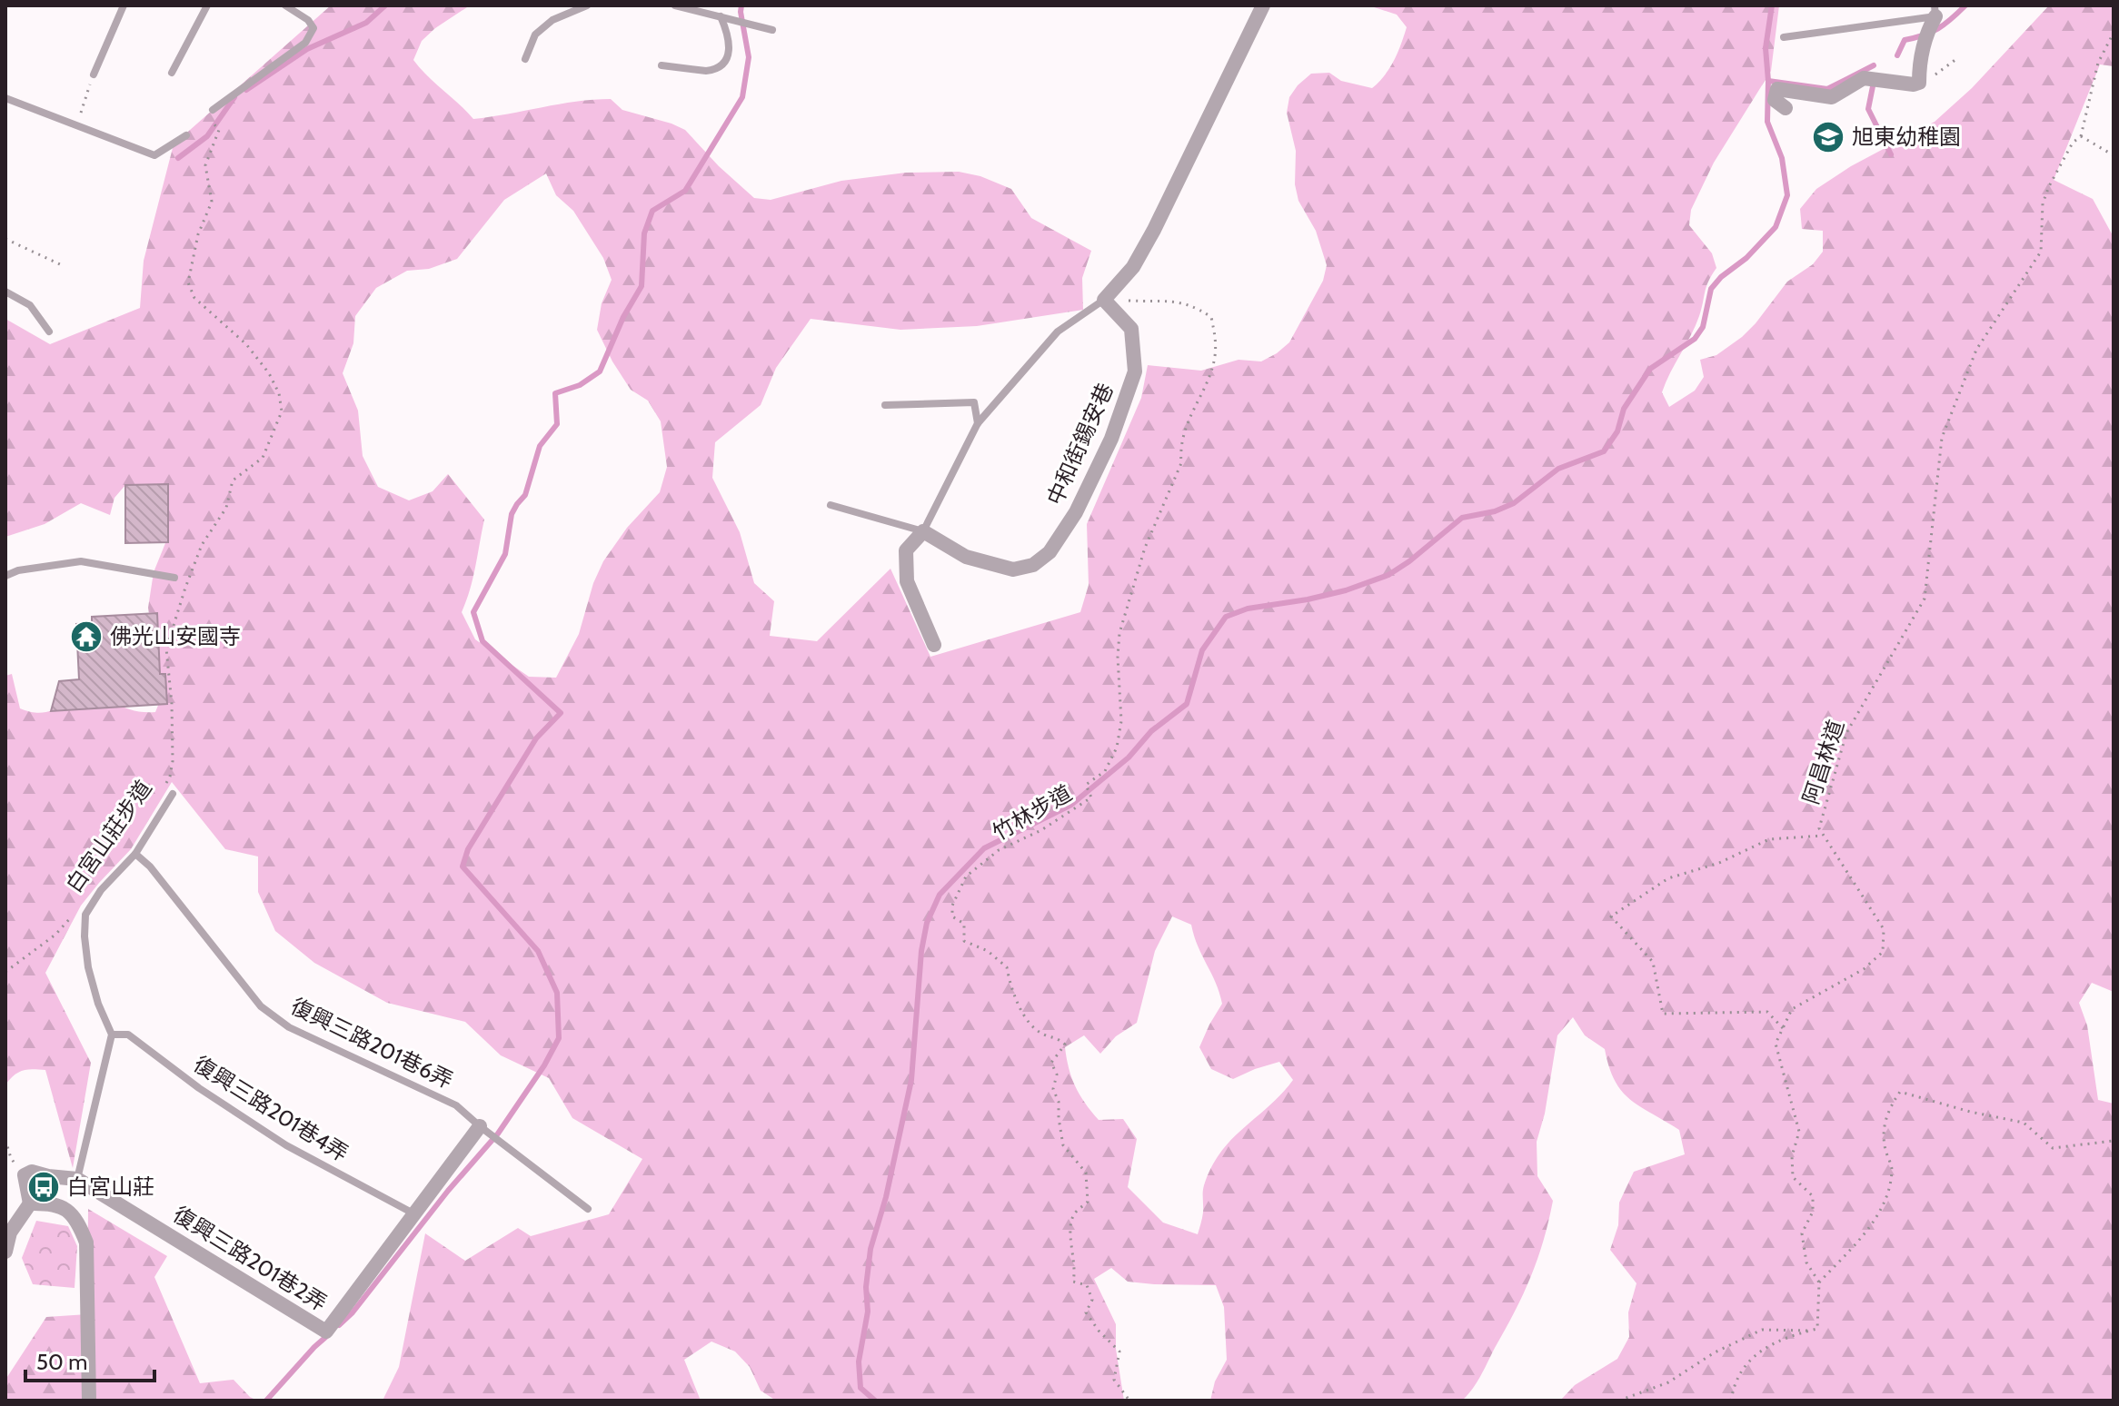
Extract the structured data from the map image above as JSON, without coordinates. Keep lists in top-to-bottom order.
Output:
{
  "streets": {
    "street": ["中和街錫安巷", "復興三路201巷2弄"],
    "lane": ["復興三路201巷6弄", "復興三路201巷4弄"],
    "path": ["阿昌林道", "竹林步道", "白宮山莊步道"]
  },
  "crossings": [
    ["中和街錫安巷", "竹林步道"],
    ["復興三路201巷6弄", "復興三路201巷2弄"],
    ["復興三路201巷4弄", "復興三路201巷2弄"]
  ],
  "places": {
    "school or university": ["旭東幼稚園"],
    "temple": ["佛光山安國寺"],
    "bus stop": ["白宮山莊"]
  },
  "scale_bar": "50 m"
}
